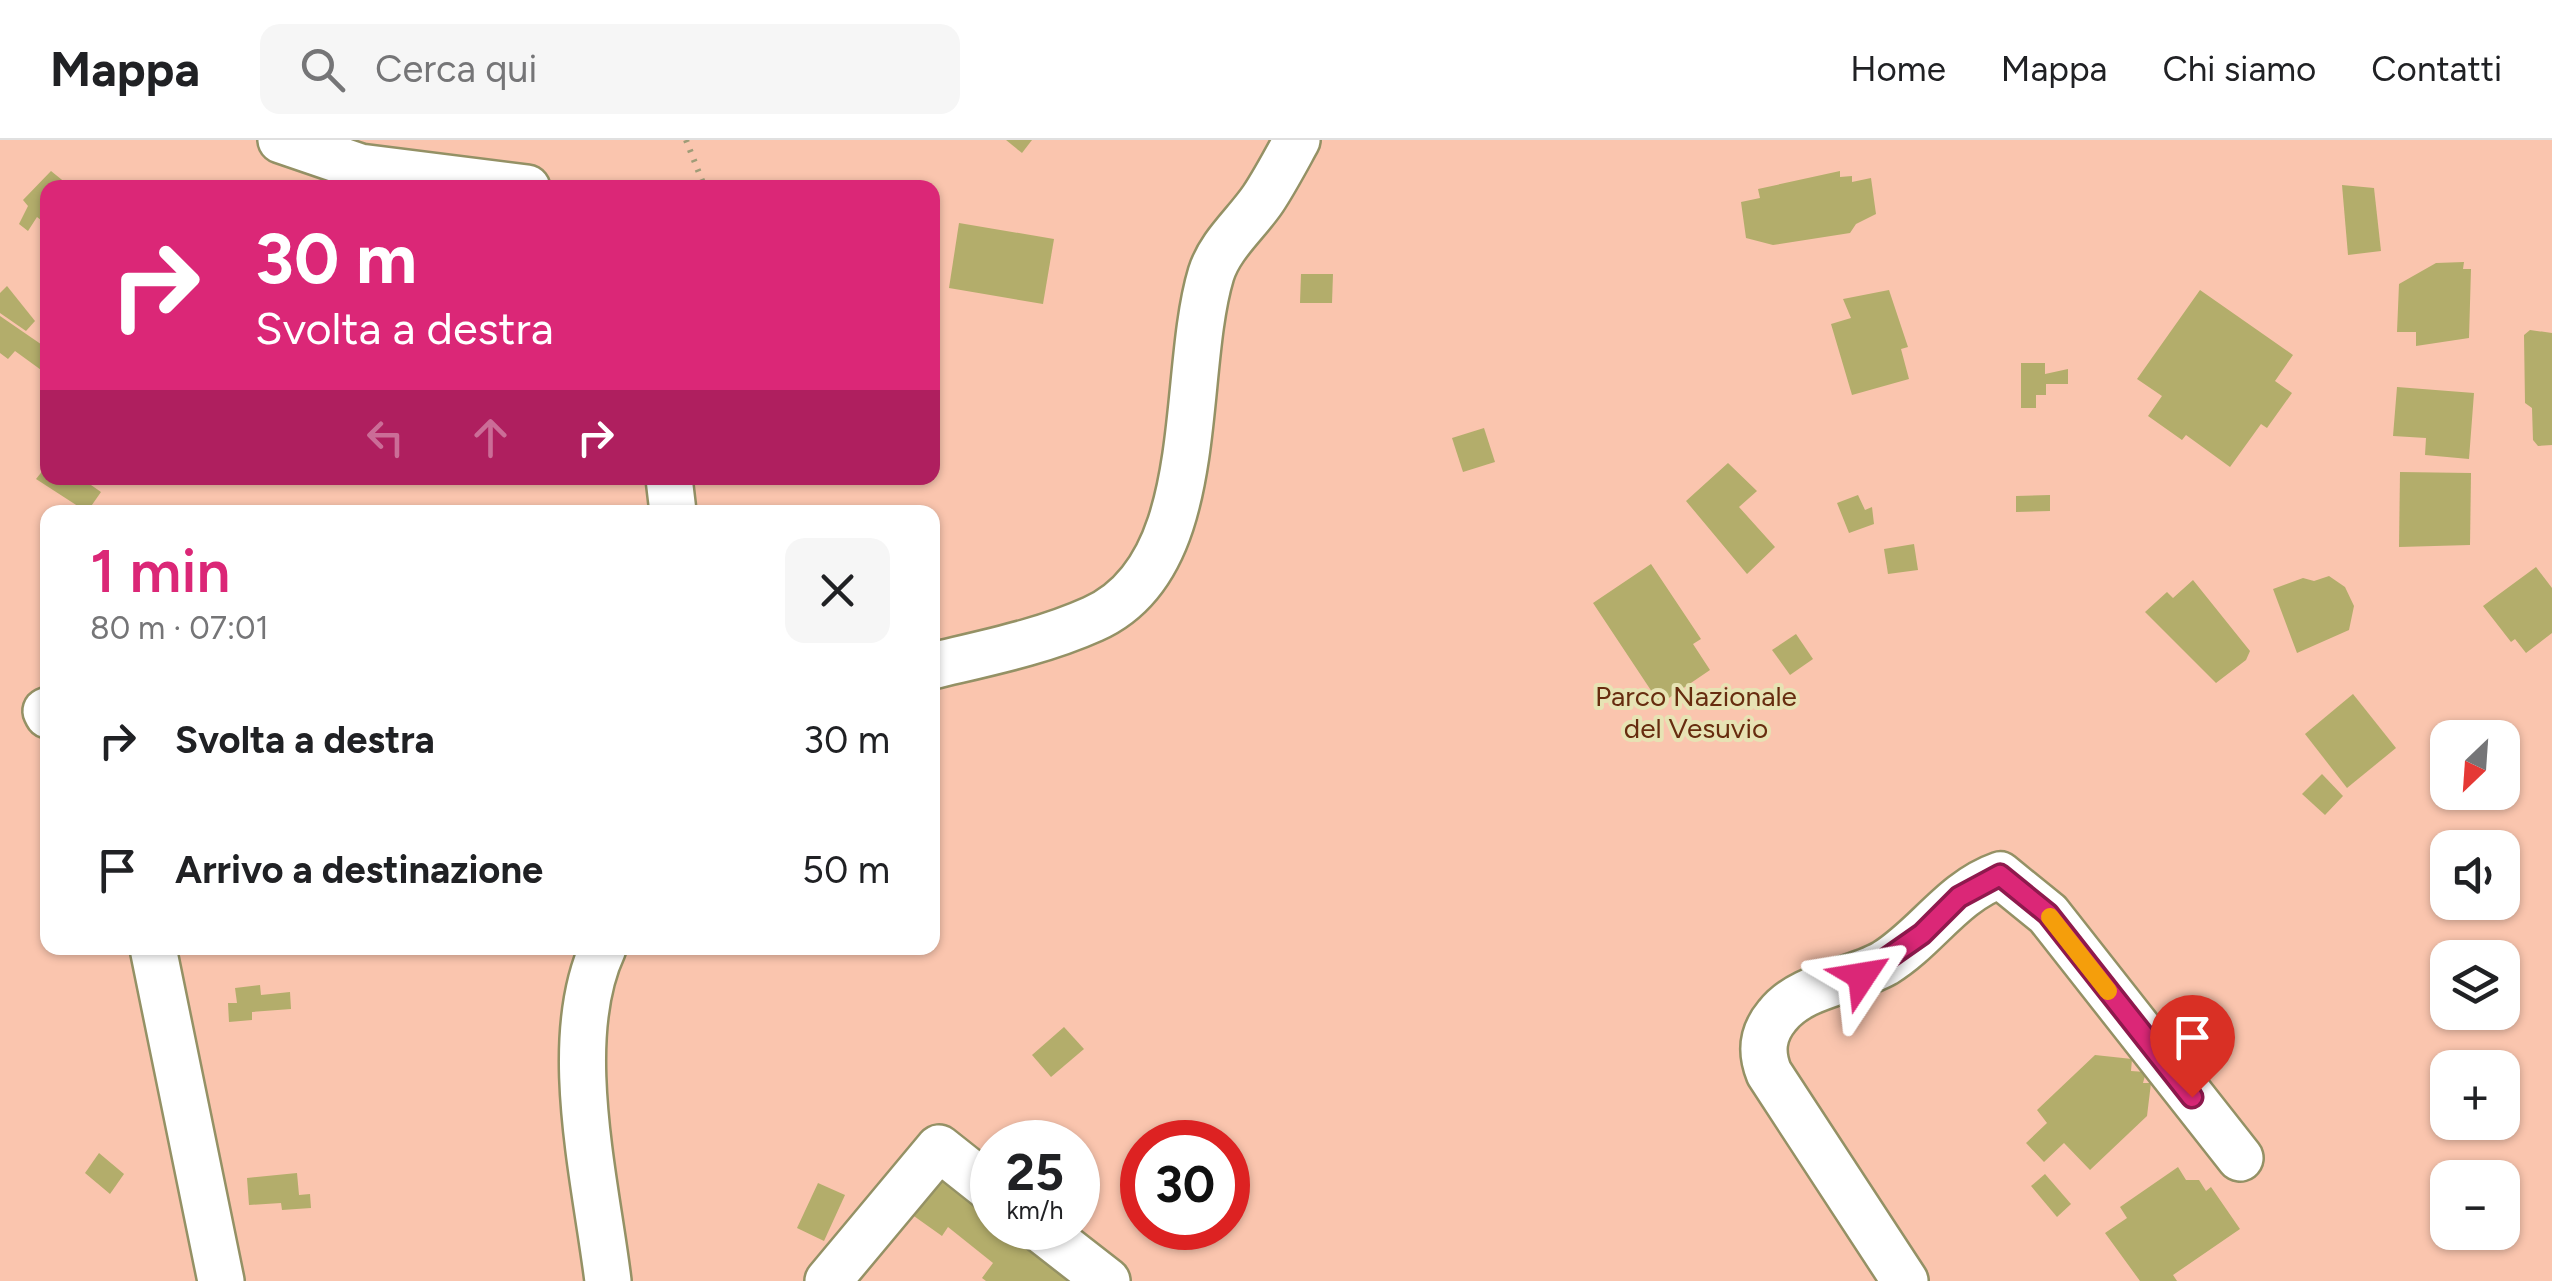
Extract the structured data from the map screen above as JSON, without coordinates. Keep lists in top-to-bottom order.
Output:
{
  "parks": ["Parco Nazionale del Vesuvio"],
  "north": "bottom left",
  "page": {
    "header": "Mappa",
    "search": "Cerca qui",
    "nav": [
      "Home",
      "Mappa",
      "Chi siamo",
      "Contatti"
    ],
    "turn": ["30 m", "Svolta a destra"],
    "heading": ["1 min", "80 m · 07:01"],
    "list": [
      {
        "name": "Svolta a destra",
        "value": "30 m"
      },
      {
        "name": "Arrivo a destinazione",
        "value": "50 m"
      }
    ],
    "map_buttons": ["+", "−"],
    "speed": "25 km/h",
    "limit": "30"
  }
}
